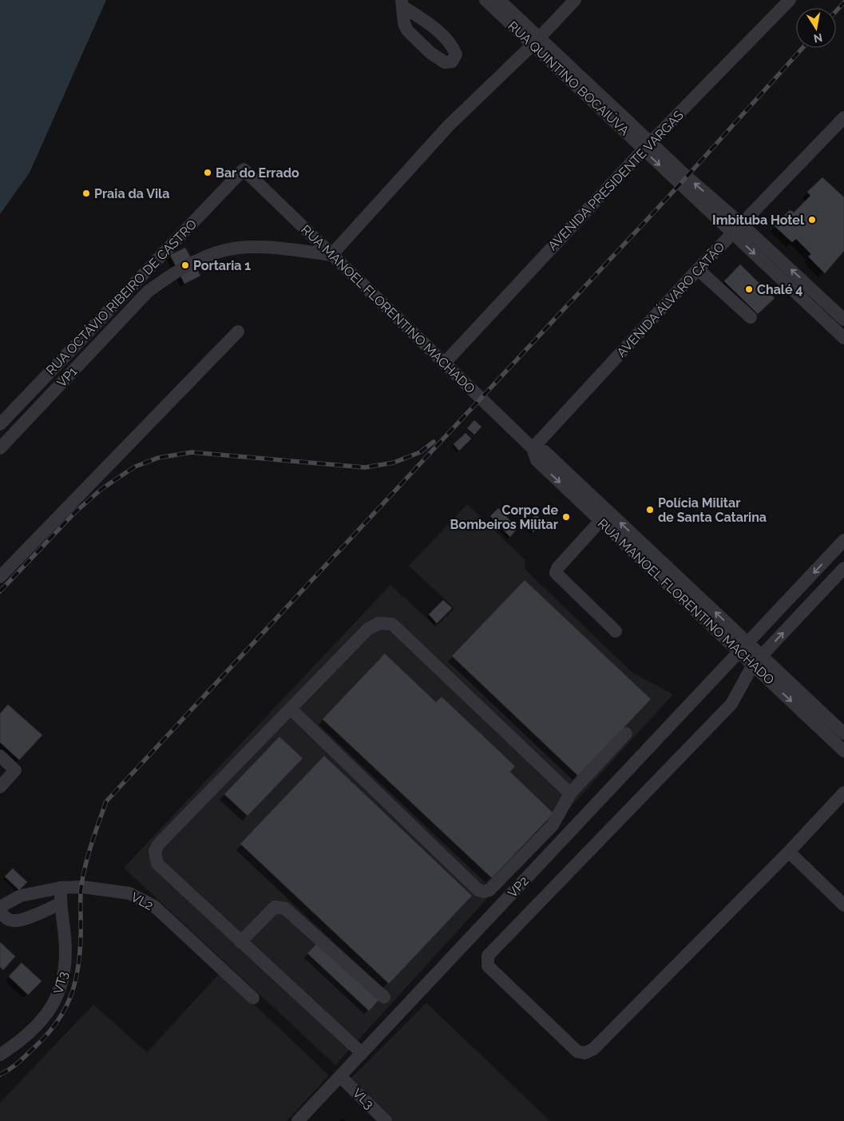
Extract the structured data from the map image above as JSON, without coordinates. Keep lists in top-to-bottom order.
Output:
{
  "streets": {
    "street": [
      "RUA QUINTINO BOCAIÚVA",
      "AVENIDA PRESIDENTE VARGAS",
      "RUA OCTÁVIO RIBEIRO DE CASTRO",
      "AVENIDA ÁLVARO CATÃO",
      "RUA MANOEL FLORENTINO MACHADO",
      "VP1",
      "VP2",
      "VL2",
      "VT3",
      "VL3"
    ]
  },
  "crossings": [
    ["RUA QUINTINO BOCAIÚVA", "AVENIDA PRESIDENTE VARGAS"],
    ["RUA QUINTINO BOCAIÚVA", "AVENIDA ÁLVARO CATÃO"],
    ["AVENIDA PRESIDENTE VARGAS", "RUA MANOEL FLORENTINO MACHADO"],
    ["RUA OCTÁVIO RIBEIRO DE CASTRO", "RUA MANOEL FLORENTINO MACHADO"],
    ["AVENIDA ÁLVARO CATÃO", "RUA MANOEL FLORENTINO MACHADO"],
    ["RUA MANOEL FLORENTINO MACHADO", "VP1"],
    ["RUA MANOEL FLORENTINO MACHADO", "VP2"],
    ["VP2", "VL3"],
    ["VL2", "VT3"]
  ],
  "places": [
    "Bar do Errado",
    "Praia da Vila",
    "Imbituba Hotel",
    "Portaria 1",
    "Chalé 4",
    "Polícia Militar de Santa Catarina",
    "Corpo de Bombeiros Militar"
  ],
  "north": "bottom"
}
